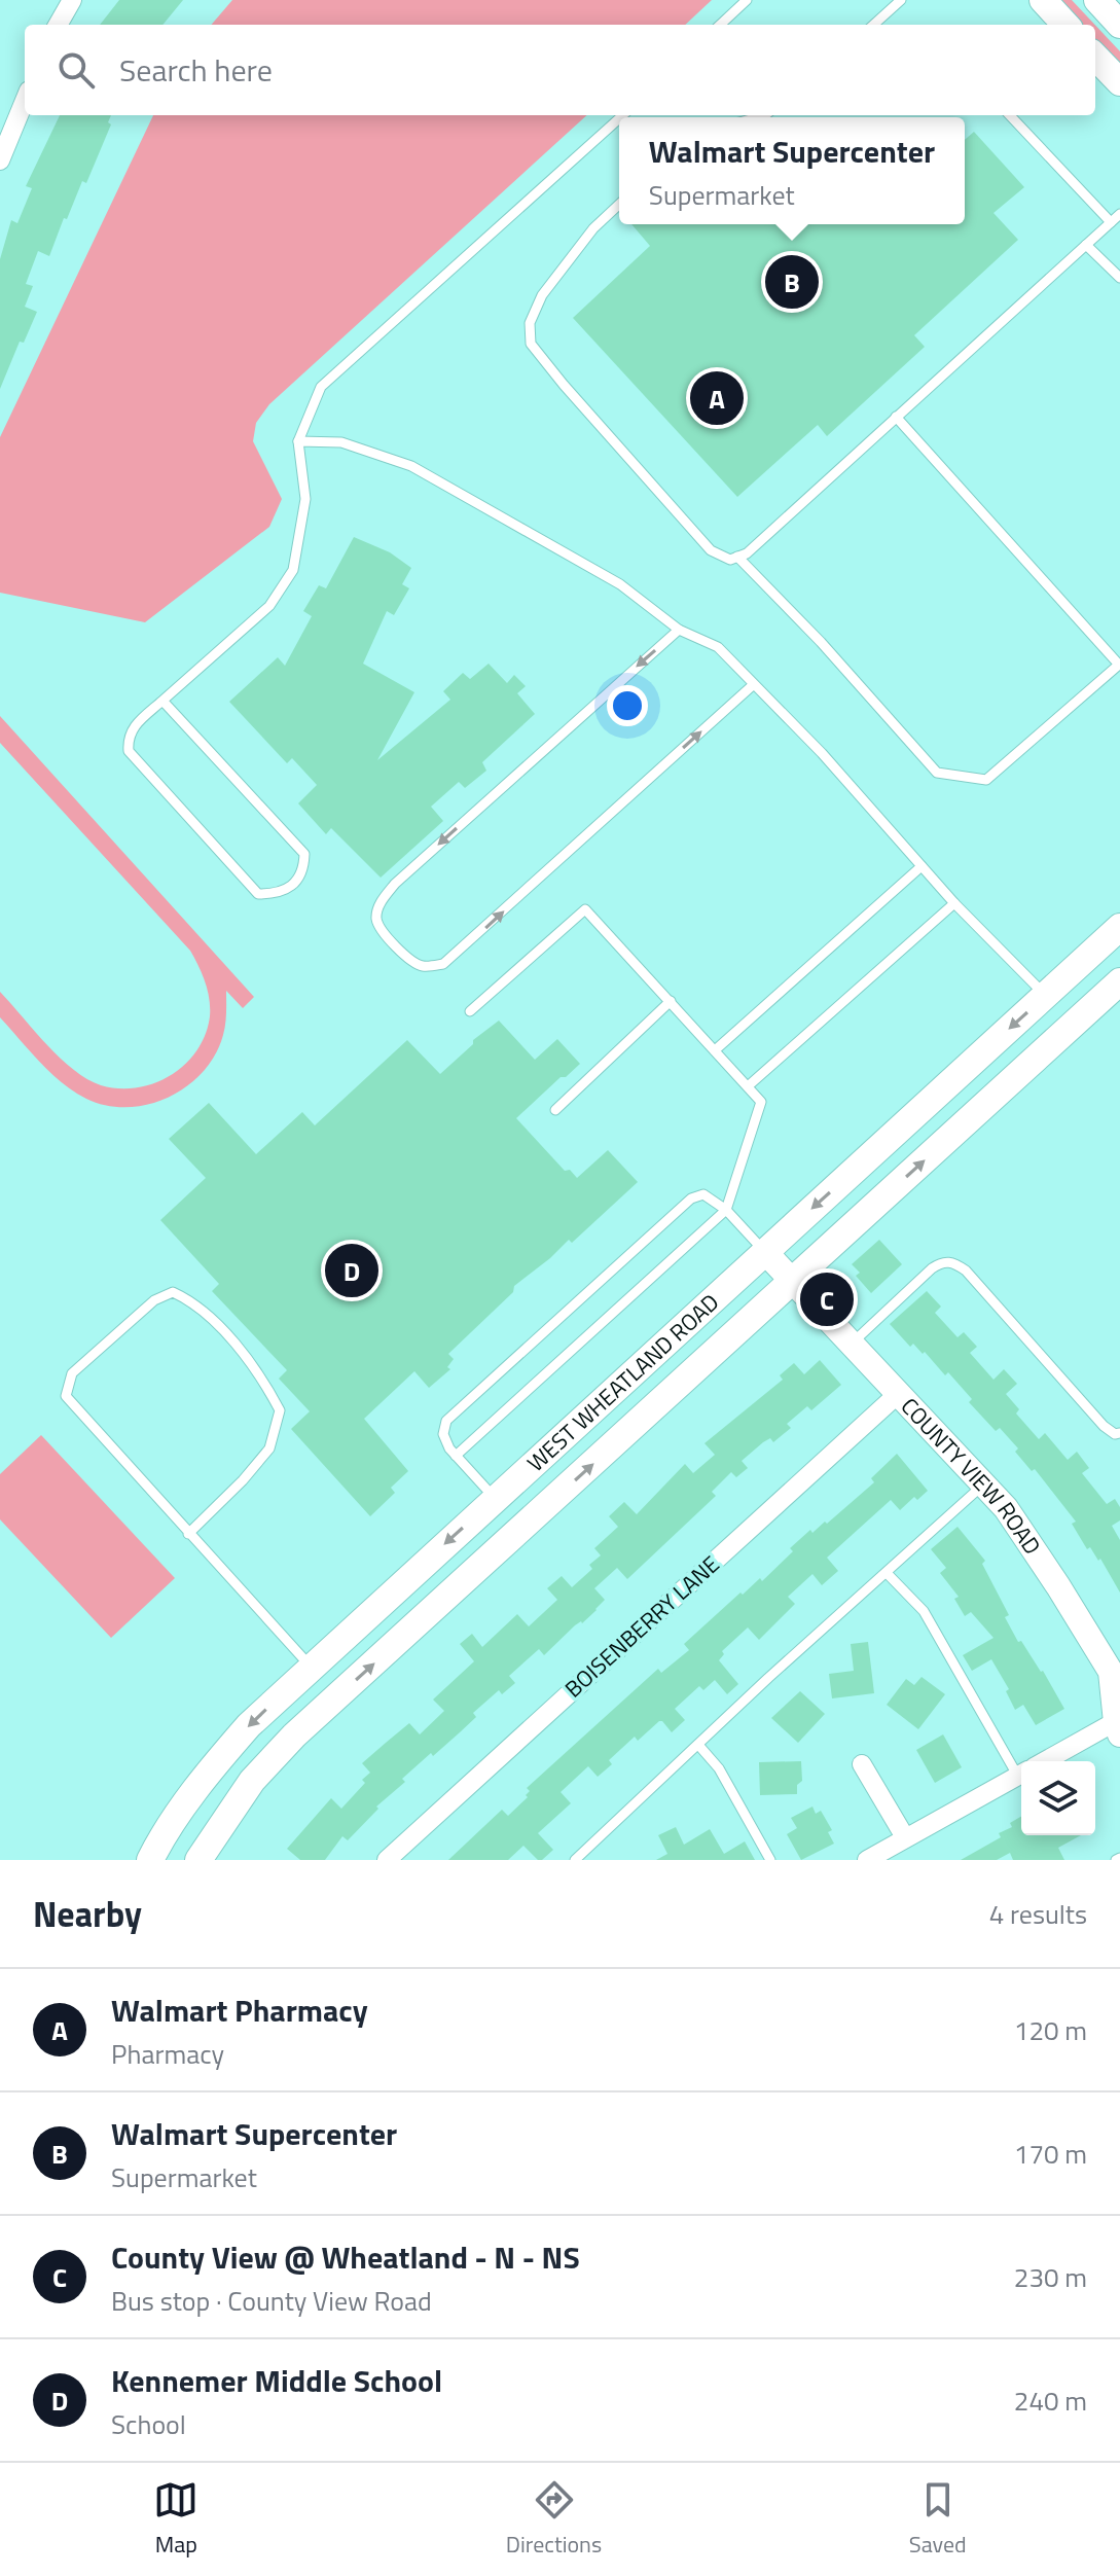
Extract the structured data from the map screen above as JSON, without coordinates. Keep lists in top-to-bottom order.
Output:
{
  "streets": {
    "main road": ["WEST WHEATLAND ROAD"],
    "street": ["COUNTY VIEW ROAD", "BOISENBERRY LANE"]
  },
  "crossings": [
    ["WEST WHEATLAND ROAD", "COUNTY VIEW ROAD"],
    ["COUNTY VIEW ROAD", "BOISENBERRY LANE"]
  ],
  "page": {
    "search": "Search here",
    "popup": ["Walmart Supercenter", "Supermarket"],
    "pins": [
      "B",
      "A",
      "D",
      "C"
    ],
    "heading": ["Nearby", "4 results"],
    "list": [
      {
        "mark": "A",
        "name": "Walmart Pharmacy",
        "note": "Pharmacy",
        "value": "120 m"
      },
      {
        "mark": "B",
        "name": "Walmart Supercenter",
        "note": "Supermarket",
        "value": "170 m"
      },
      {
        "mark": "C",
        "name": "County View @ Wheatland - N - NS",
        "note": "Bus stop · County View Road",
        "value": "230 m"
      },
      {
        "mark": "D",
        "name": "Kennemer Middle School",
        "note": "School",
        "value": "240 m"
      }
    ],
    "nav": ["Map", "Directions", "Saved"]
  }
}
